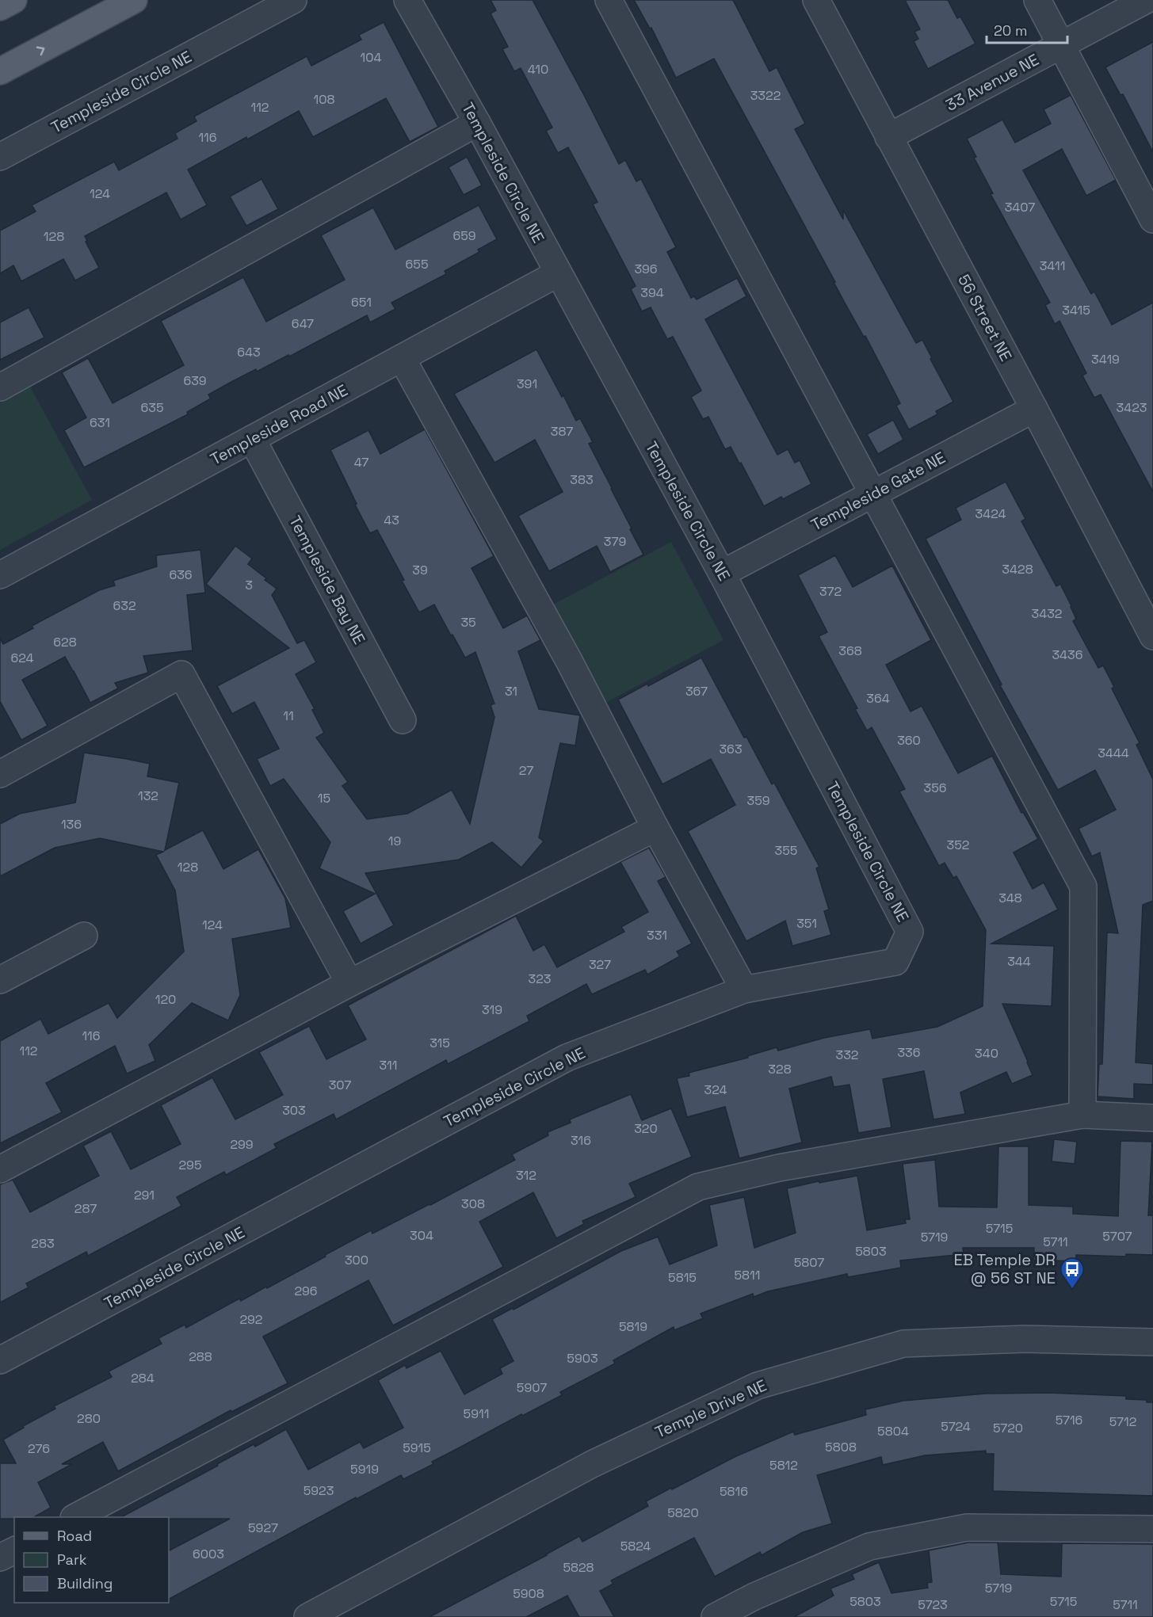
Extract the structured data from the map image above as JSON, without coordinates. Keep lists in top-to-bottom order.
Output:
{
  "streets": {
    "street": [
      "33 Avenue NE",
      "Templeside Circle NE",
      "56 Street NE",
      "Templeside Road NE",
      "Templeside Gate NE",
      "Templeside Bay NE",
      "Temple Drive NE"
    ]
  },
  "crossings": [
    ["33 Avenue NE", "56 Street NE"],
    ["Templeside Circle NE", "Templeside Road NE"],
    ["Templeside Circle NE", "Templeside Gate NE"],
    ["56 Street NE", "Templeside Gate NE"],
    ["Templeside Road NE", "Templeside Bay NE"]
  ],
  "places": {
    "bus stop": ["EB Temple DR @ 56 ST NE"]
  },
  "house_numbers": [
    "104",
    "410",
    "3322",
    "108",
    "112",
    "116",
    "124",
    "3407",
    "659",
    "128",
    "655",
    "3411",
    "396",
    "394",
    "651",
    "3415",
    "647",
    "643",
    "3419",
    "639",
    "391",
    "635",
    "3423",
    "631",
    "387",
    "47",
    "383",
    "3424",
    "43",
    "379",
    "3428",
    "39",
    "636",
    "3",
    "372",
    "632",
    "3432",
    "35",
    "628",
    "368",
    "3436",
    "624",
    "31",
    "367",
    "364",
    "11",
    "360",
    "363",
    "3444",
    "27",
    "356",
    "132",
    "15",
    "359",
    "136",
    "19",
    "352",
    "355",
    "128",
    "348",
    "351",
    "124",
    "331",
    "344",
    "327",
    "323",
    "120",
    "319",
    "116",
    "315",
    "112",
    "336",
    "340",
    "332",
    "311",
    "328",
    "307",
    "324",
    "303",
    "320",
    "316",
    "299",
    "295",
    "312",
    "291",
    "308",
    "287",
    "5715",
    "304",
    "5707",
    "5719",
    "5711",
    "283",
    "5803",
    "300",
    "5807",
    "5811",
    "5815",
    "296",
    "292",
    "5819",
    "288",
    "5903",
    "284",
    "5907",
    "5911",
    "280",
    "5716",
    "5712",
    "5724",
    "5720",
    "5804",
    "5808",
    "5915",
    "276",
    "5812",
    "5919",
    "5923",
    "5816",
    "5820",
    "5927",
    "5824",
    "6003",
    "5828",
    "5719",
    "5908",
    "5803",
    "5715",
    "5723",
    "5711"
  ],
  "legend": ["Road", "Park", "Building"],
  "scale_bar": "20 m"
}
